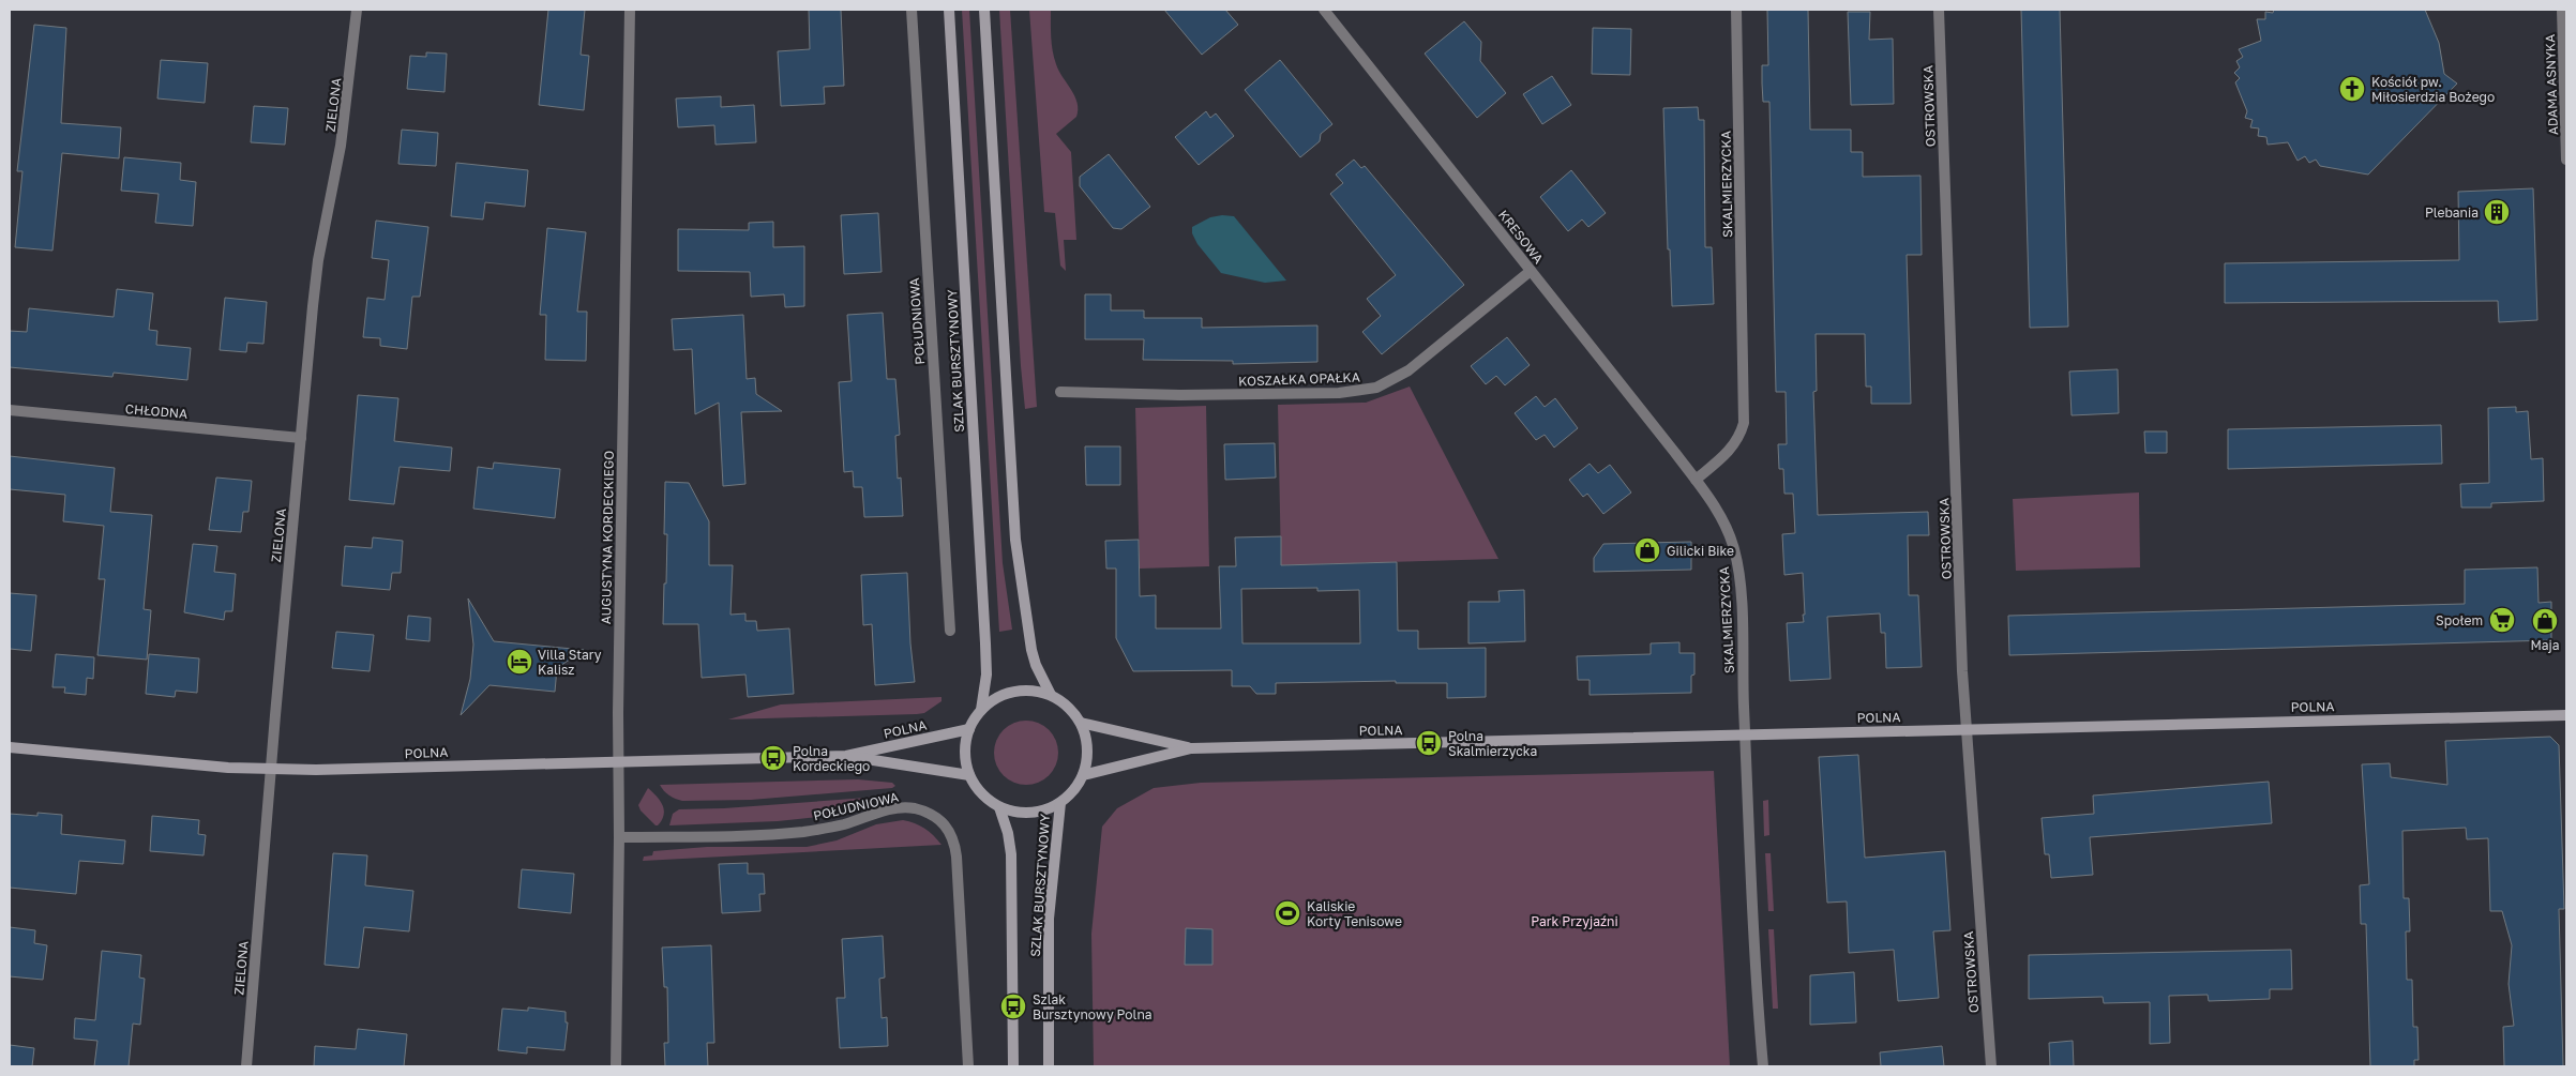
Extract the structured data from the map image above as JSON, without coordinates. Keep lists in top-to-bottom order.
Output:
{
  "streets": {
    "street": [
      "ADAMA ASNYKA",
      "ZIELONA",
      "OSTROWSKA",
      "SKALMIERZYCKA",
      "KRESOWA",
      "POŁUDNIOWA",
      "SZLAK BURSZTYNOWY",
      "KOSZAŁKA OPAŁKA",
      "CHŁODNA",
      "AUGUSTYNA KORDECKIEGO",
      "POLNA"
    ]
  },
  "crossings": [
    ["ZIELONA", "CHŁODNA"],
    ["ZIELONA", "POLNA"],
    ["OSTROWSKA", "POLNA"],
    ["SKALMIERZYCKA", "KRESOWA"],
    ["SKALMIERZYCKA", "POLNA"],
    ["KRESOWA", "KOSZAŁKA OPAŁKA"],
    ["POŁUDNIOWA", "AUGUSTYNA KORDECKIEGO"],
    ["SZLAK BURSZTYNOWY", "POLNA"],
    ["AUGUSTYNA KORDECKIEGO", "POLNA"]
  ],
  "parks": ["Park Przyjaźni"],
  "places": {
    "church": ["Kościół pw. Miłosierdzia Bożego"],
    "building": ["Plebania"],
    "shop": ["Gilicki Bike", "Maja"],
    "supermarket": ["Społem"],
    "hotel": ["Villa Stary Kalisz"],
    "bus stop": ["Polna Skalmierzycka", "Polna Kordeckiego", "Szlak Bursztynowy Polna"],
    "sports": ["Kaliskie Korty Tenisowe"]
  }
}
